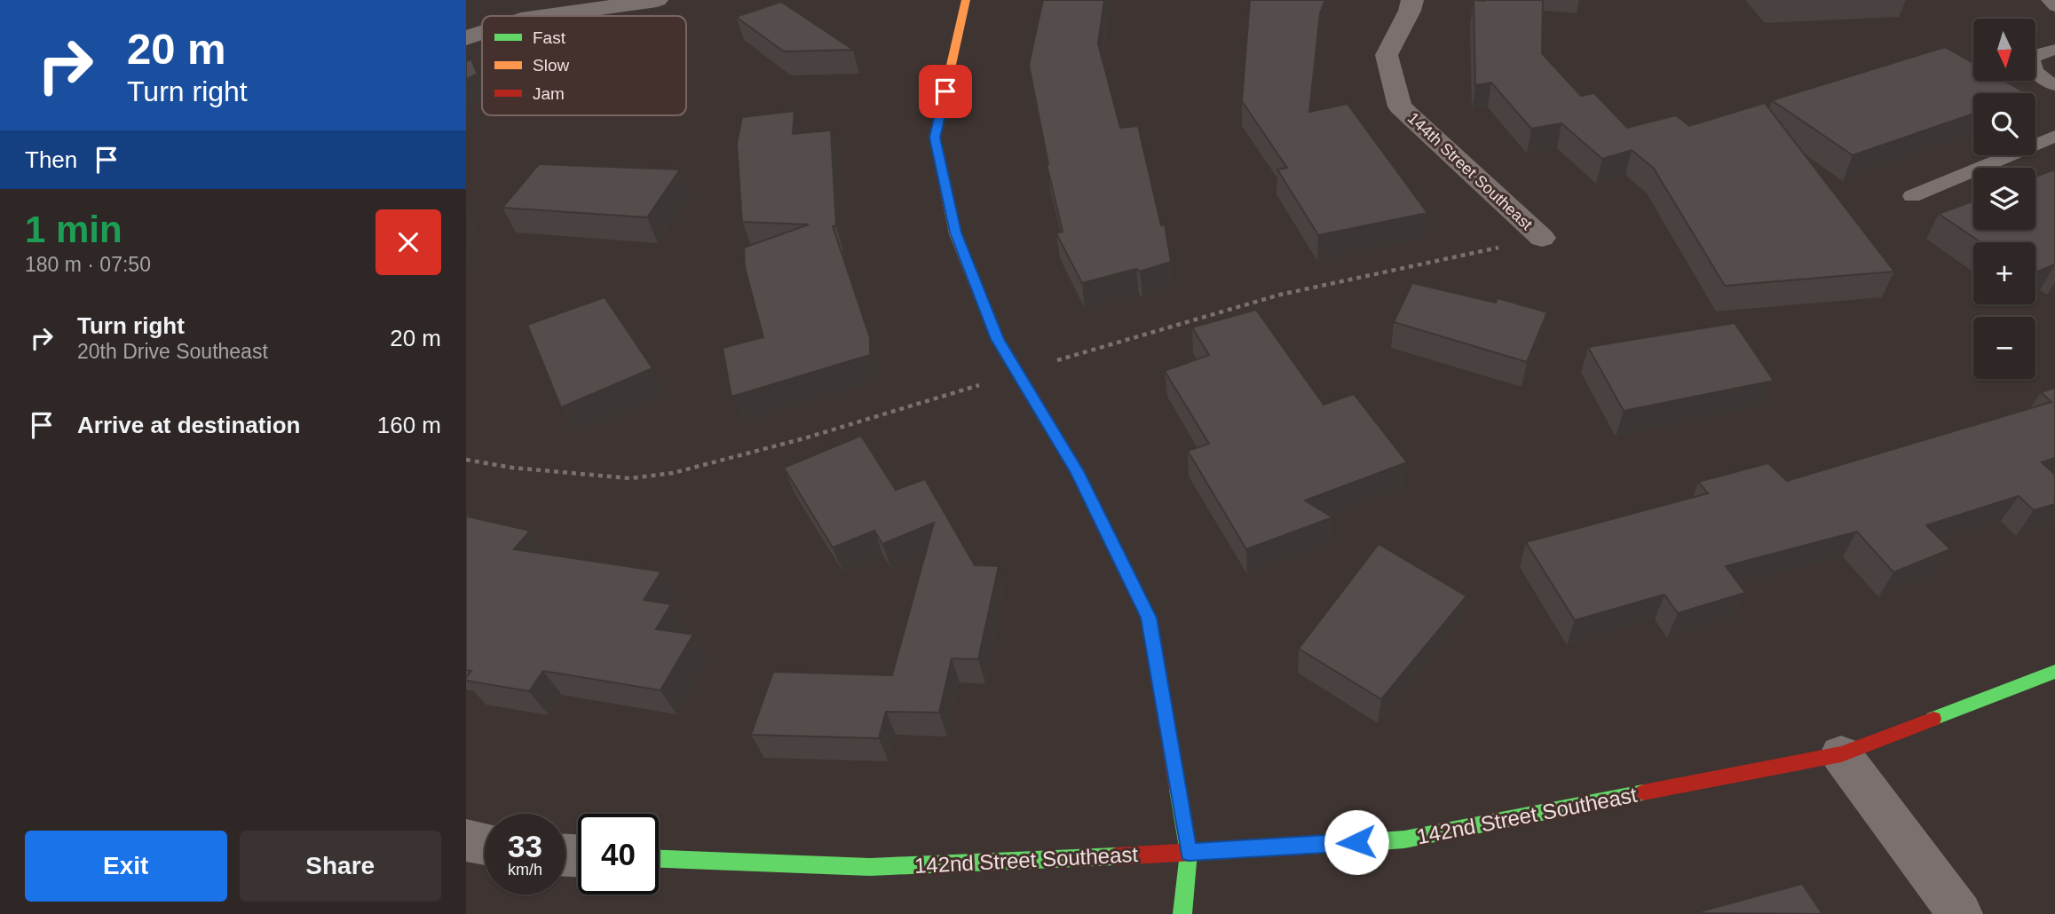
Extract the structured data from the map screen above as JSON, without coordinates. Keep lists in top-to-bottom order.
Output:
{
  "streets": {
    "street": ["144th Street Southeast", "142nd Street Southeast"]
  },
  "legend": ["Fast", "Slow", "Jam"],
  "north": "bottom",
  "page": {
    "turn": ["20 m", "Turn right"],
    "map_buttons": ["+", "−"],
    "then": "Then",
    "heading": ["1 min", "180 m · 07:50"],
    "list": [
      {
        "name": "Turn right",
        "note": "20th Drive Southeast",
        "value": "20 m"
      },
      {
        "name": "Arrive at destination",
        "value": "160 m"
      }
    ],
    "speed": "33 km/h",
    "limit": "40",
    "buttons": ["Exit", "Share"]
  }
}
